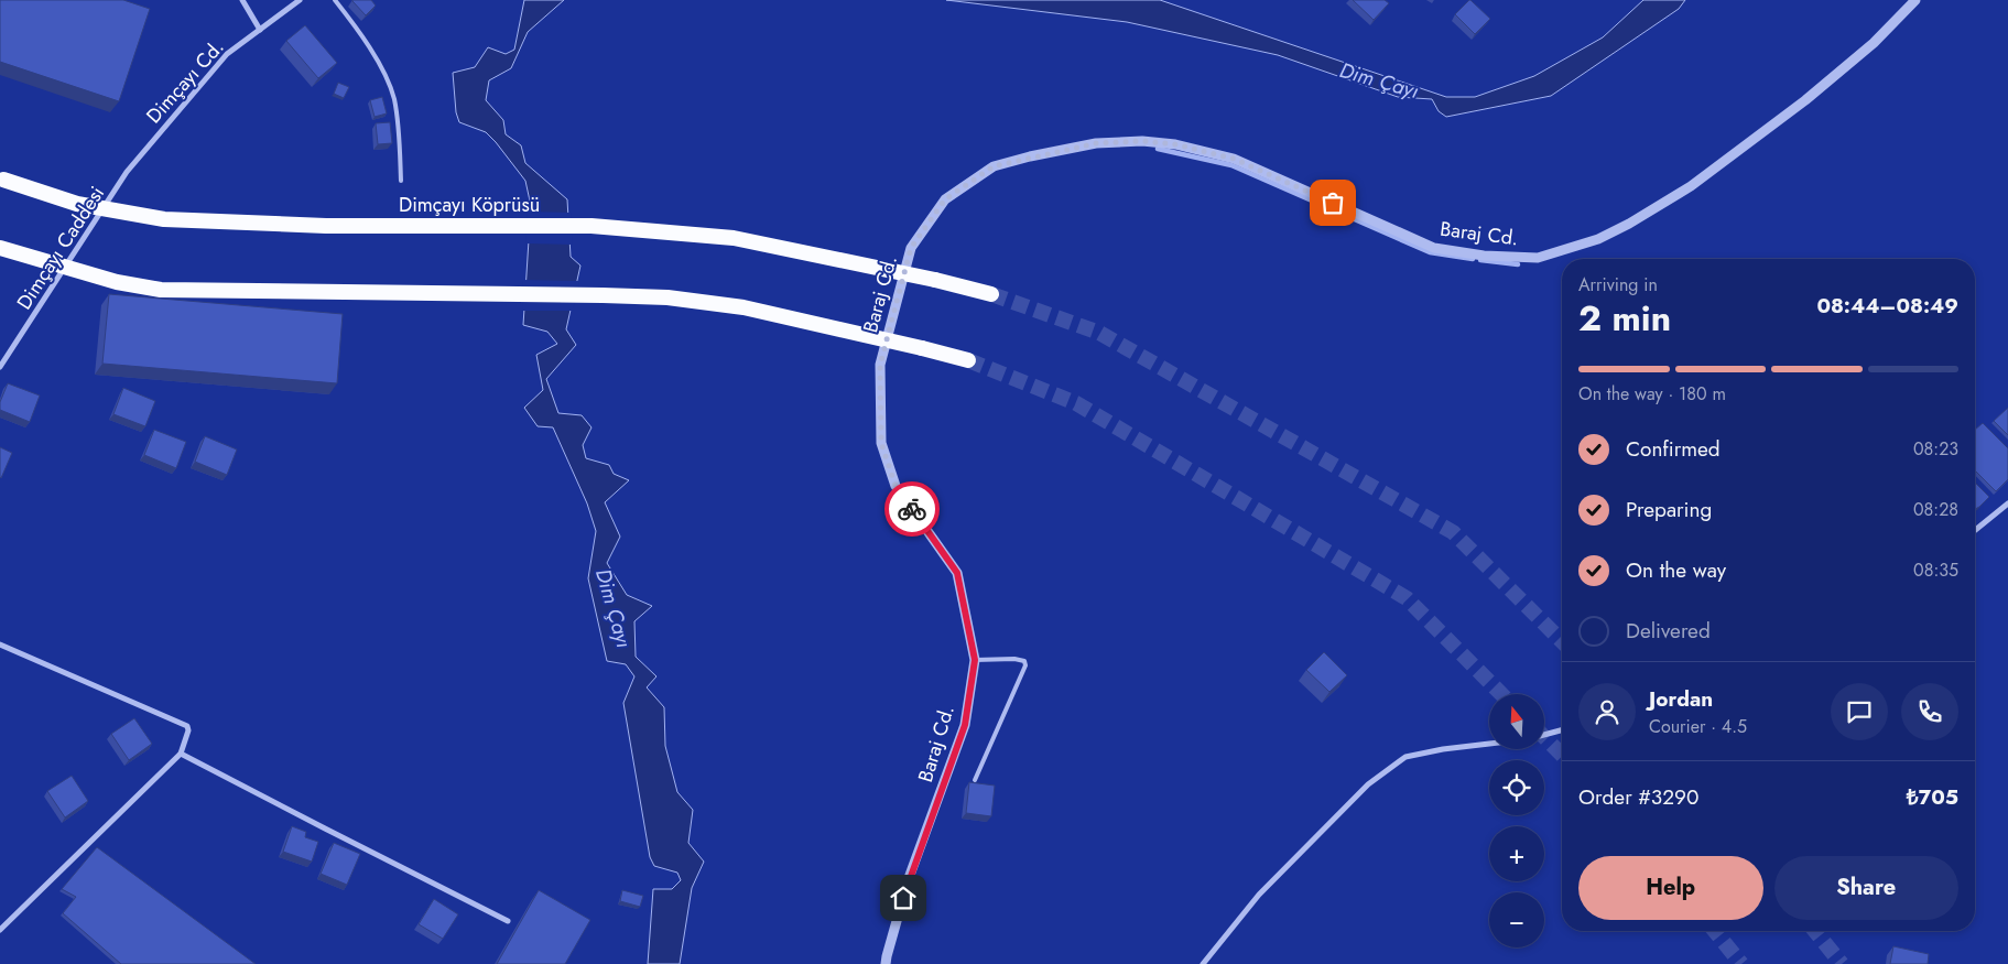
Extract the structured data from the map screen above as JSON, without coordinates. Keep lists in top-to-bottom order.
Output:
{
  "streets": {
    "highway": ["Dimçayı Köprüsü"],
    "street": ["Dimçayı Cd.", "Baraj Cd.", "Dimçayı Caddesi"]
  },
  "crossings": [
    ["Dimçayı Cd.", "Dimçayı Caddesi"]
  ],
  "water": ["Dim Çayı"],
  "north": "top",
  "page": {
    "heading": ["2 min", "Arriving in", "08:44–08:49"],
    "panel": [
      "Jordan",
      "Courier · 4.5",
      "Order #3290",
      "₺705"
    ],
    "bar": "On the way · 180 m",
    "list": [
      ["Confirmed", "08:23"],
      ["Preparing", "08:28"],
      ["On the way", "08:35"],
      "Delivered"
    ],
    "map_buttons": ["+", "−"],
    "buttons": ["Help", "Share"]
  }
}
